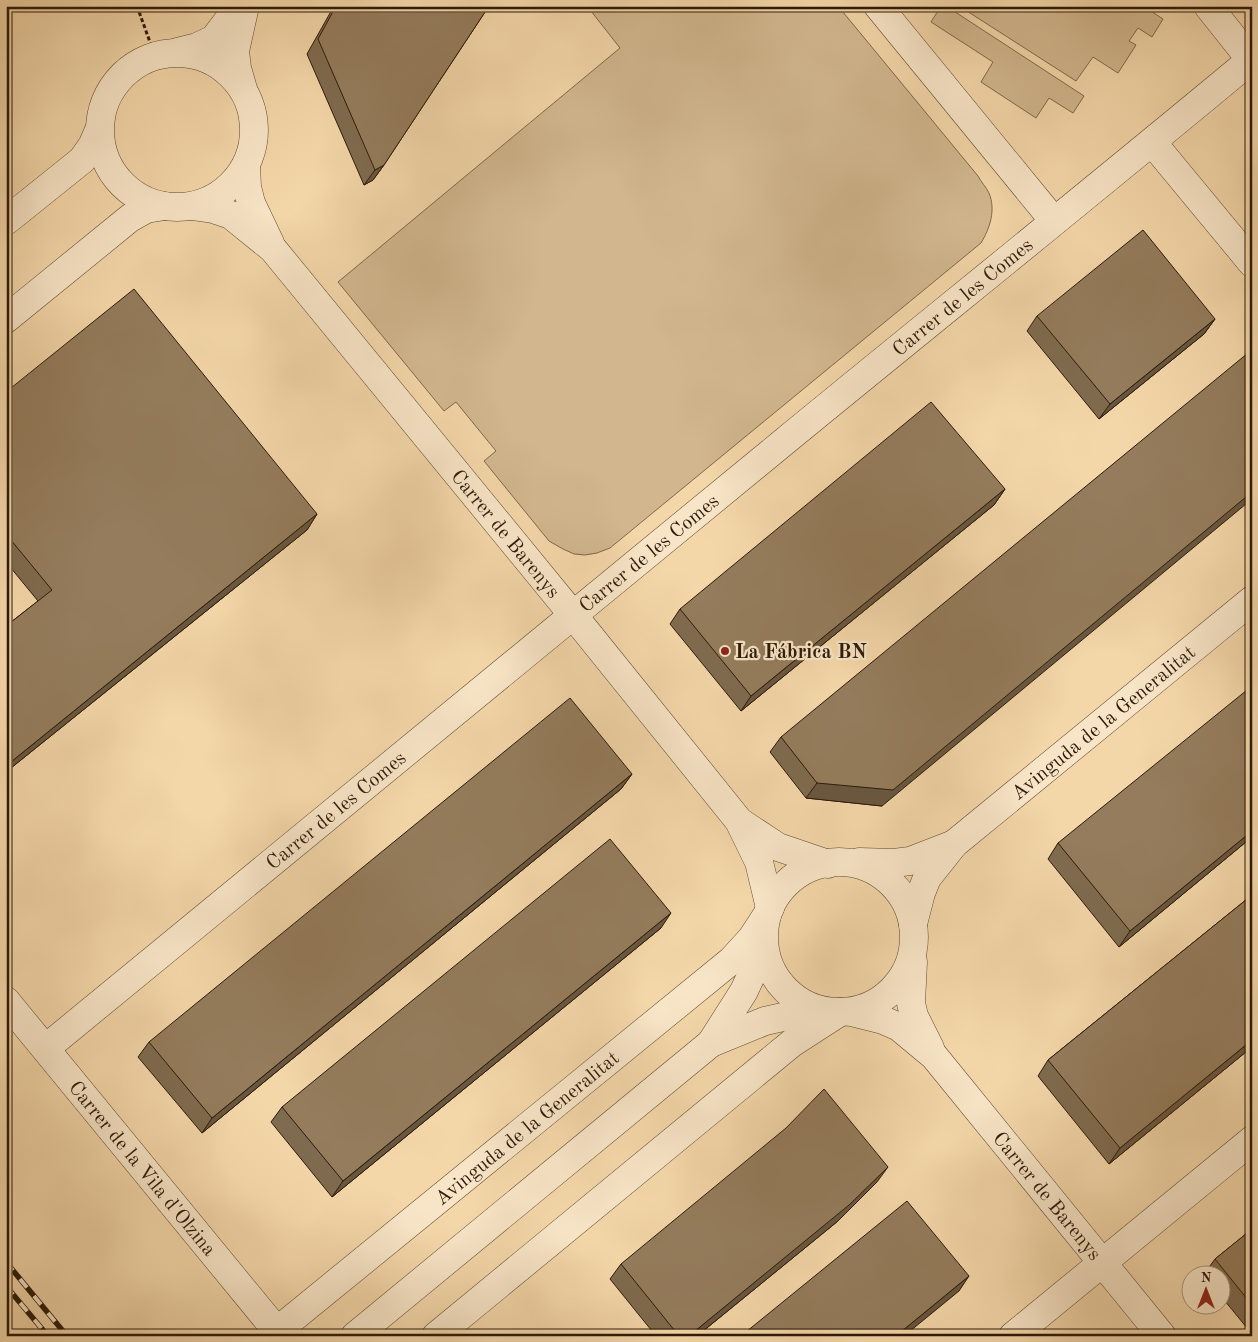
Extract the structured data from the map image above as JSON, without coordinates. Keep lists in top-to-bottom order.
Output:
{
  "streets": {
    "street": [
      "Carrer de les Comes",
      "Carrer de Barenys",
      "Avinguda de la Generalitat",
      "Carrer de la Vila d'Olzina"
    ]
  },
  "crossings": [
    ["Carrer de les Comes", "Carrer de Barenys"],
    ["Carrer de les Comes", "Carrer de la Vila d'Olzina"],
    ["Carrer de Barenys", "Avinguda de la Generalitat"],
    ["Avinguda de la Generalitat", "Carrer de la Vila d'Olzina"]
  ],
  "places": ["La Fábrica BN"],
  "north": "top"
}
